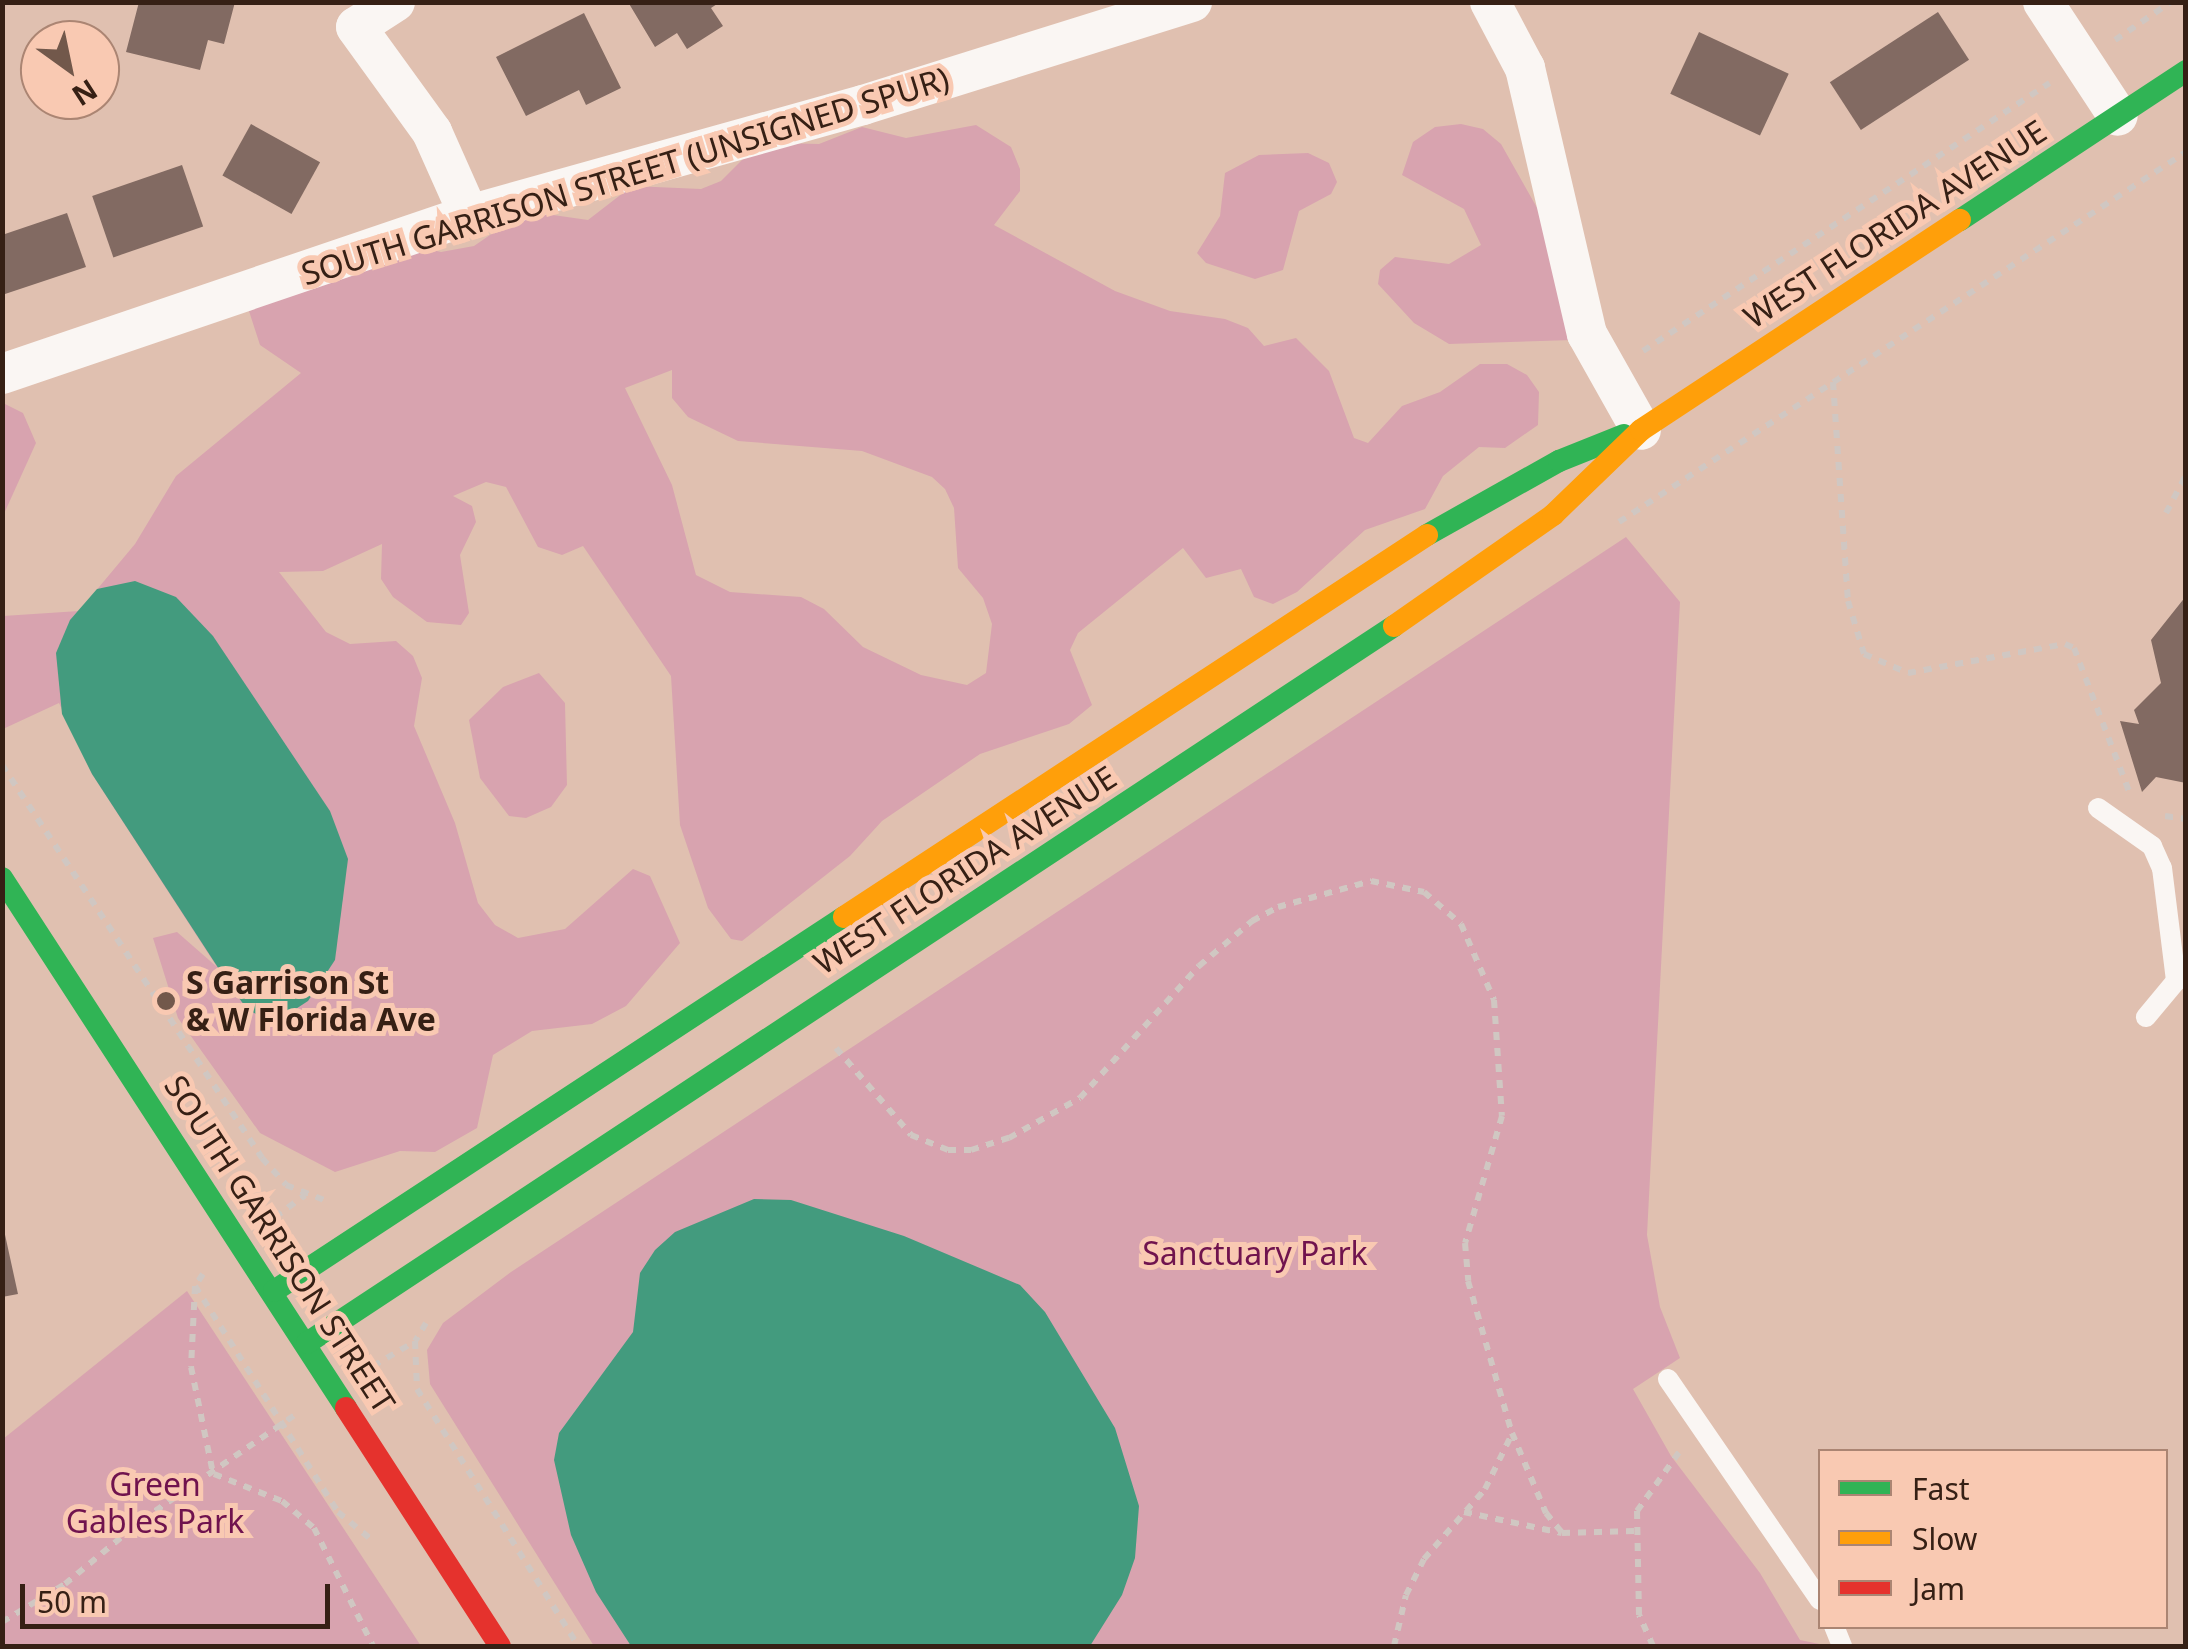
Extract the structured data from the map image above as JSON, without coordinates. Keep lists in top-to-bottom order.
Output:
{
  "streets": {
    "street": ["SOUTH GARRISON STREET (UNSIGNED SPUR)", "WEST FLORIDA AVENUE", "SOUTH GARRISON STREET"]
  },
  "crossings": [
    ["WEST FLORIDA AVENUE", "SOUTH GARRISON STREET"]
  ],
  "parks": ["Sanctuary Park", "Green Gables Park"],
  "places": ["S Garrison St & W Florida Ave"],
  "legend": ["Fast", "Slow", "Jam"],
  "scale_bar": "50 m",
  "north": "bottom right"
}
